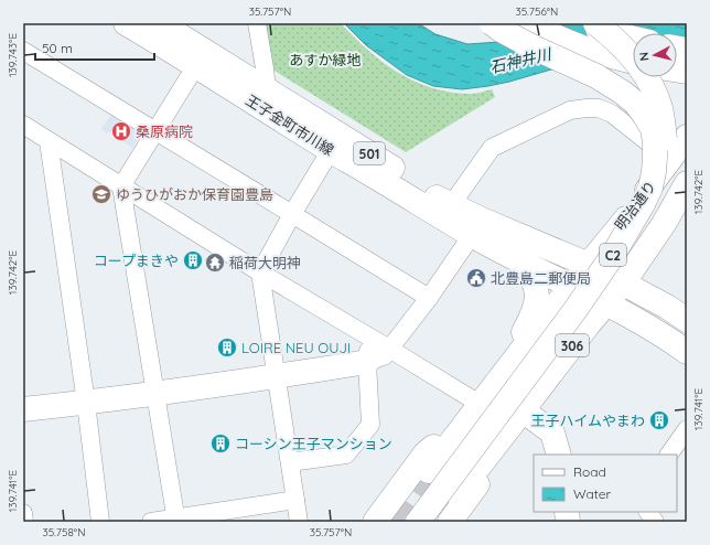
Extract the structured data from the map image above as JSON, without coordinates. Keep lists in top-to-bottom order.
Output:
{
  "streets": {
    "main road": [
      "王子金町市川線",
      "501",
      "明治通り",
      "C2",
      "306"
    ]
  },
  "crossings": [
    ["王子金町市川線", "501"],
    ["王子金町市川線", "明治通り"],
    ["王子金町市川線", "306"],
    ["501", "明治通り"],
    ["501", "306"],
    ["明治通り", "306"]
  ],
  "water": ["石神井川"],
  "parks": ["あすか緑地"],
  "places": {
    "hospital": ["桑原病院"],
    "school or university": ["ゆうひがおか保育園豊島"],
    "building": [
      "コープまきや",
      "LOIRE NEU OUJI",
      "王子ハイムやまわ",
      "コーシン王子マンション"
    ],
    "temple": ["稲荷大明神"],
    "public building": ["北豊島二郵便局"]
  },
  "legend": ["Road", "Water"],
  "scale_bar": "50 m",
  "north": "left",
  "coordinates": [
    "35.757°N",
    "35.756°N",
    "139.743°E",
    "139.742°E",
    "139.741°E",
    "35.758°N"
  ]
}
